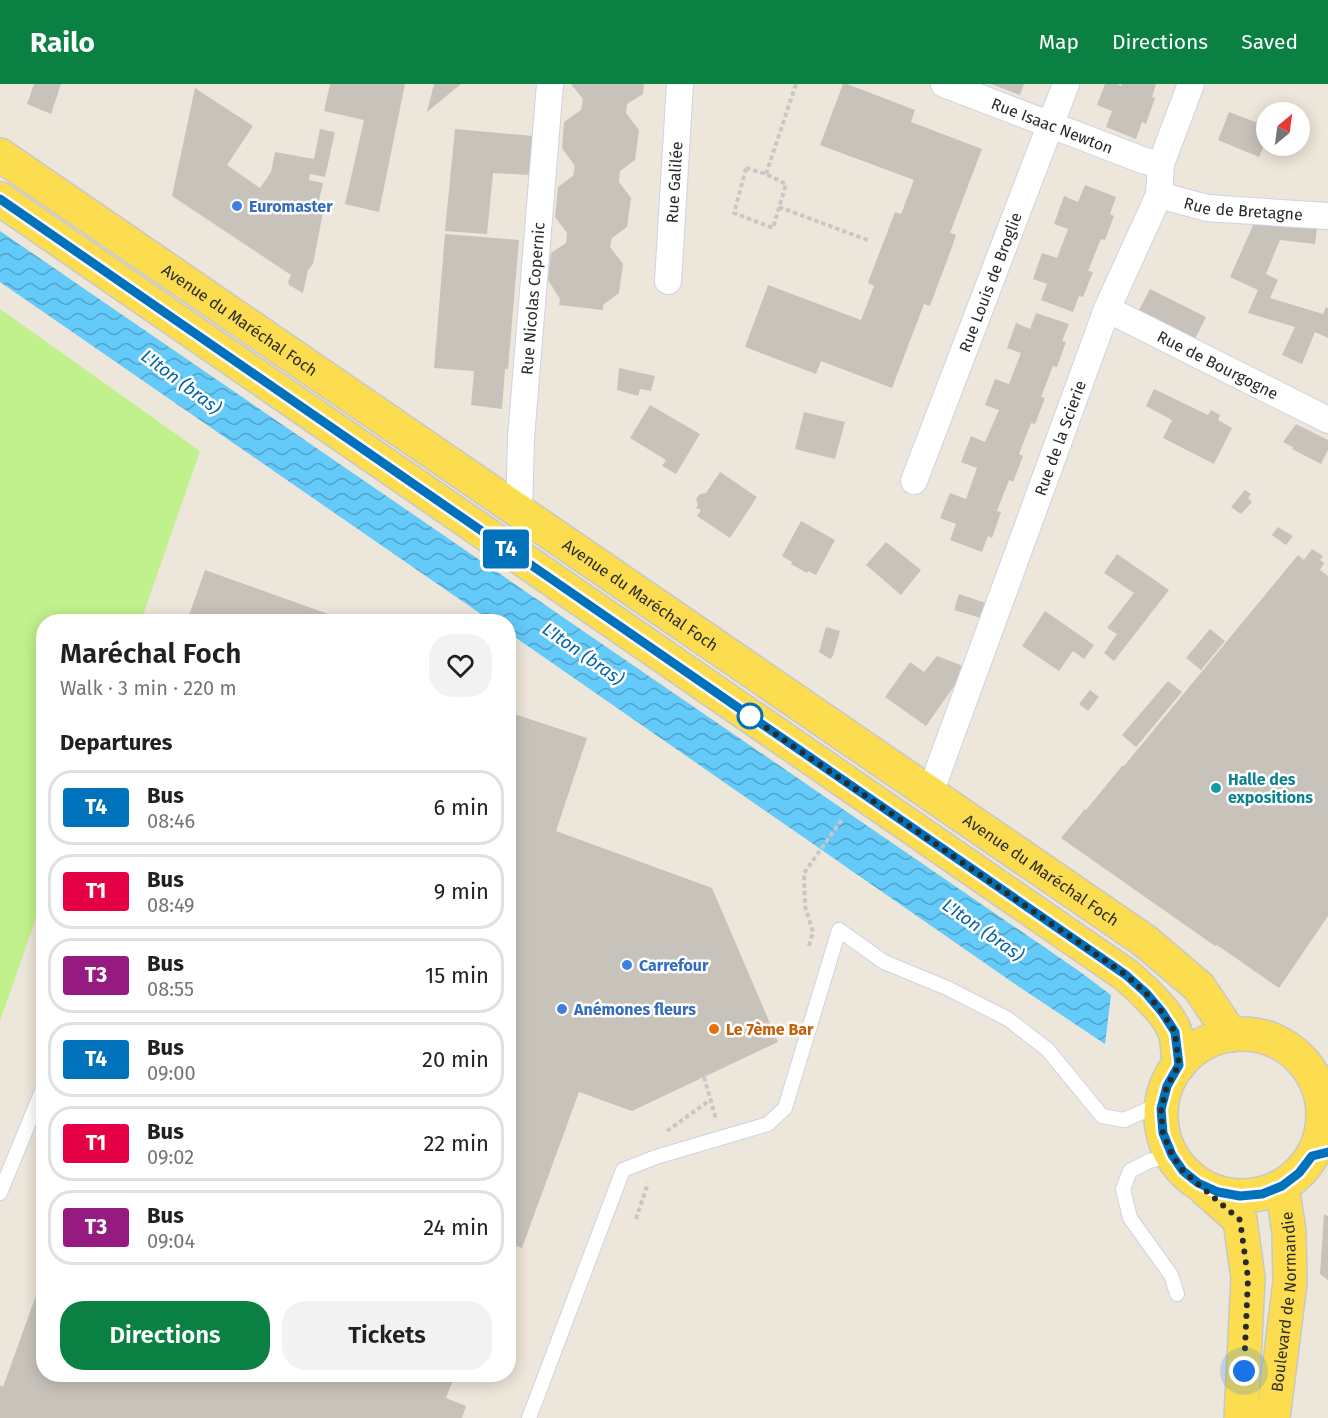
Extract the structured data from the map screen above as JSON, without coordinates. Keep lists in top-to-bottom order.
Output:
{
  "streets": {
    "main road": ["Avenue du Maréchal Foch", "Boulevard de Normandie"],
    "street": [
      "Rue Isaac Newton",
      "Rue Galilée",
      "Rue de Bretagne",
      "Rue Louis de Broglie",
      "Rue Nicolas Copernic",
      "Rue de Bourgogne",
      "Rue de la Scierie"
    ]
  },
  "crossings": [
    ["Rue Isaac Newton", "Rue Louis de Broglie"],
    ["Rue Isaac Newton", "Rue de la Scierie"],
    ["Rue de Bretagne", "Rue de la Scierie"],
    ["Rue Nicolas Copernic", "Avenue du Maréchal Foch"],
    ["Avenue du Maréchal Foch", "Rue de la Scierie"],
    ["Avenue du Maréchal Foch", "Boulevard de Normandie"],
    ["Rue de Bourgogne", "Rue de la Scierie"]
  ],
  "water": ["L'Iton (bras)"],
  "places": [
    "Euromaster",
    "Halle des expositions",
    "Carrefour",
    "Anémones fleurs",
    "Le 7ème Bar"
  ],
  "lines": ["bus line T4"],
  "north": "top right",
  "page": {
    "header": "Railo",
    "nav": ["Map", "Directions", "Saved"],
    "on_map": "T4",
    "heading": [
      ["Maréchal Foch", "Walk · 3 min · 220 m"],
      "Departures"
    ],
    "list": [
      {
        "mark": "T4",
        "name": "Bus",
        "note": "08:46",
        "value": "6 min"
      },
      {
        "mark": "T1",
        "name": "Bus",
        "note": "08:49",
        "value": "9 min"
      },
      {
        "mark": "T3",
        "name": "Bus",
        "note": "08:55",
        "value": "15 min"
      },
      {
        "mark": "T4",
        "name": "Bus",
        "note": "09:00",
        "value": "20 min"
      },
      {
        "mark": "T1",
        "name": "Bus",
        "note": "09:02",
        "value": "22 min"
      },
      {
        "mark": "T3",
        "name": "Bus",
        "note": "09:04",
        "value": "24 min"
      }
    ],
    "buttons": ["Directions", "Tickets"]
  }
}
